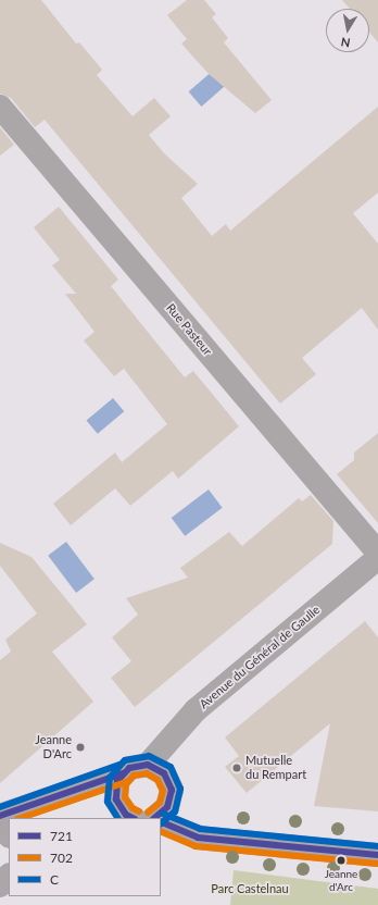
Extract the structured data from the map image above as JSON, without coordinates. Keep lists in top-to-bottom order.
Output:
{
  "streets": {
    "main road": ["Avenue du Général de Gaulle"],
    "street": ["Rue Pasteur"]
  },
  "parks": ["Parc Castelnau"],
  "places": ["Jeanne D'Arc", "Mutuelle du Rempart", "Jeanne d'Arc"],
  "lines": ["transit line C", "transit line 721", "transit line 702"],
  "legend": ["721", "702", "C"],
  "north": "bottom"
}
